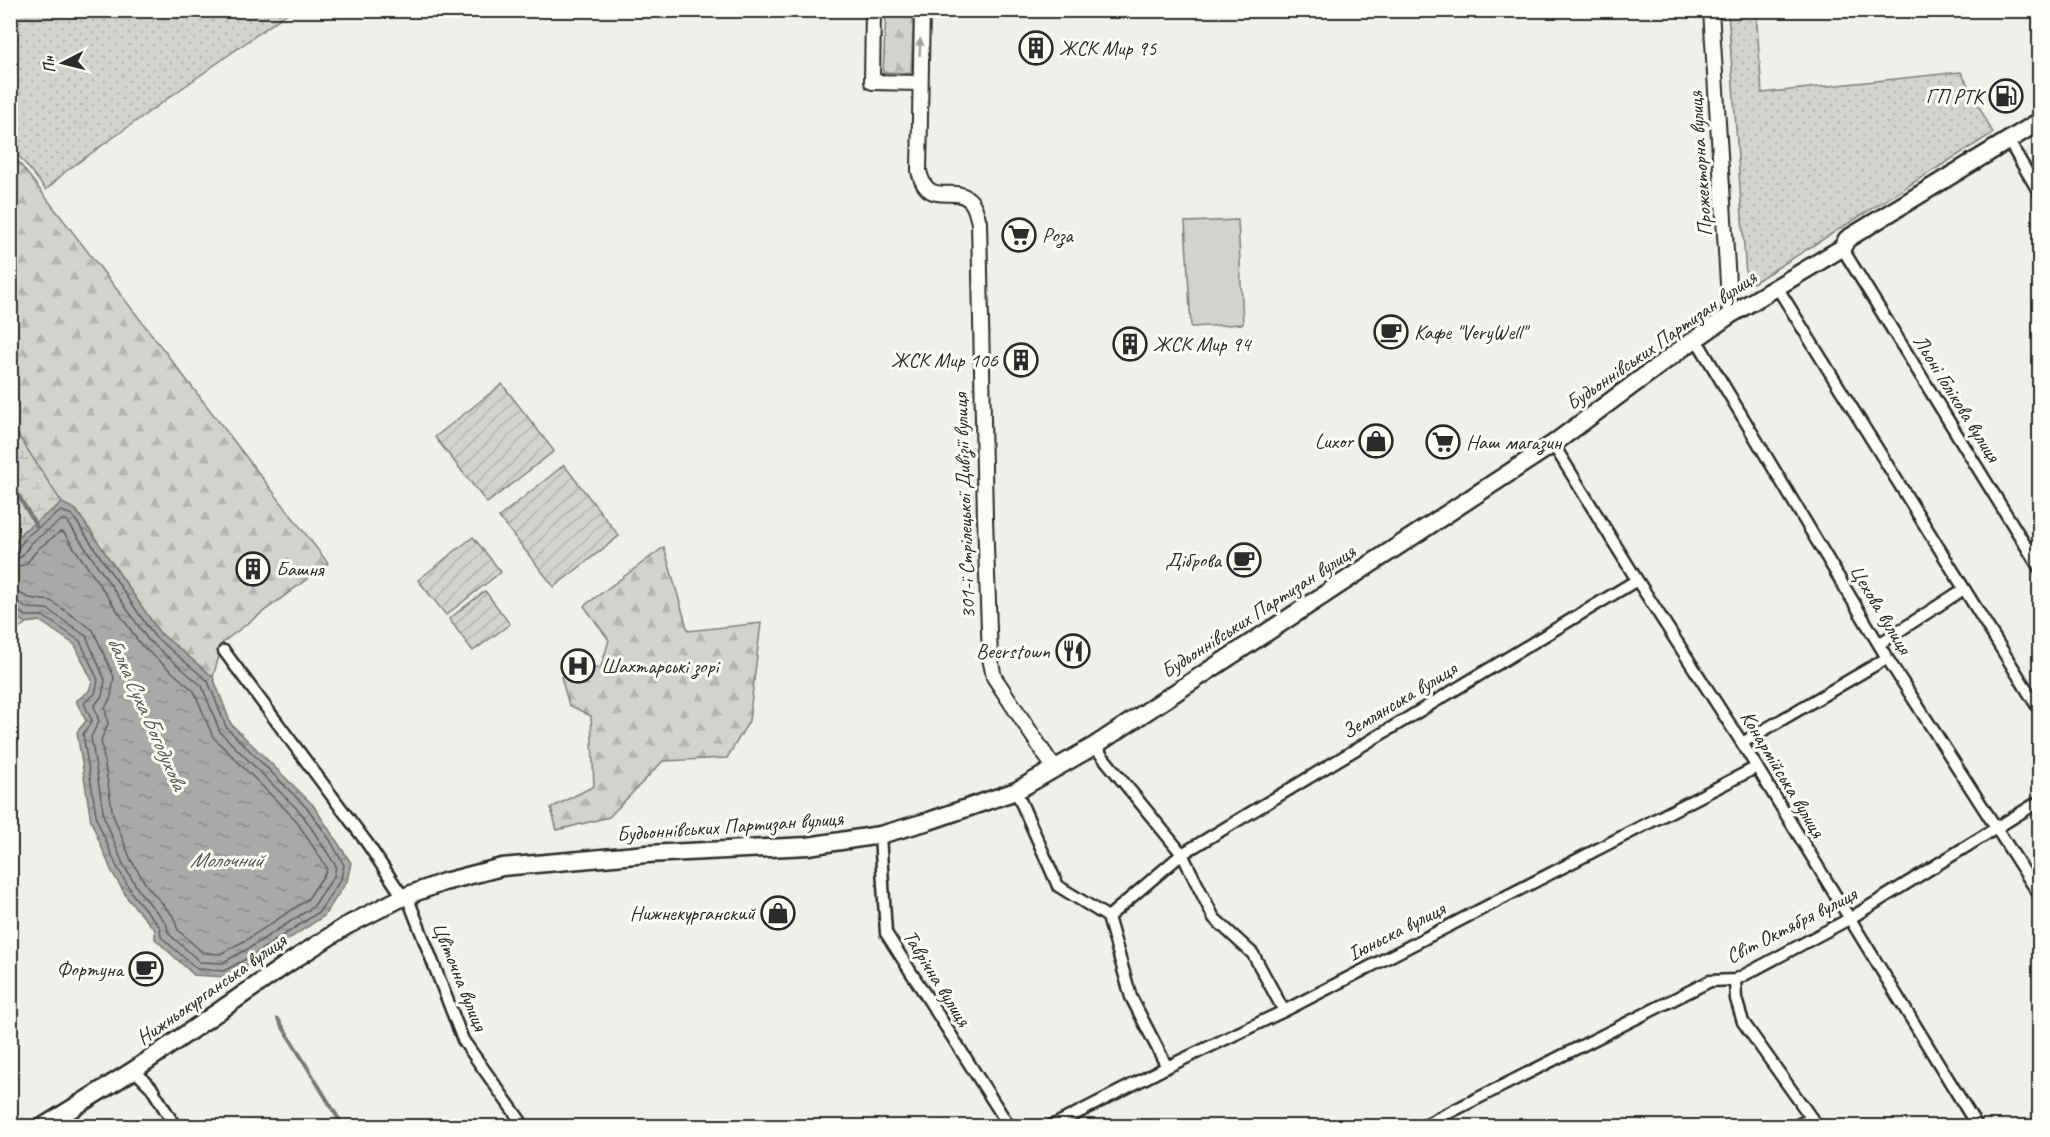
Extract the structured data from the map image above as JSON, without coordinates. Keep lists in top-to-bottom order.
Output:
{
  "streets": {
    "main road": ["Будьоннівських Партизан вулиця", "Нижньокурганська вулиця"],
    "street": [
      "Прожекторна вулиця",
      "Льоні Голікова вулиця",
      "301-ї Стрілецької Дивізії вулиця",
      "Цехова вулиця",
      "Землянська вулиця",
      "Конармійська вулиця",
      "Світ Октября вулиця",
      "Iюньска вулиця",
      "Цвiточна вулиця",
      "Таврічна вулиця"
    ]
  },
  "crossings": [
    ["Прожекторна вулиця", "Будьоннівських Партизан вулиця"],
    ["Будьоннівських Партизан вулиця", "Льоні Голікова вулиця"],
    ["Будьоннівських Партизан вулиця", "301-ї Стрілецької Дивізії вулиця"],
    ["Будьоннівських Партизан вулиця", "Цехова вулиця"],
    ["Будьоннівських Партизан вулиця", "Конармійська вулиця"],
    ["Будьоннівських Партизан вулиця", "Цвiточна вулиця"],
    ["Будьоннівських Партизан вулиця", "Таврічна вулиця"],
    ["Будьоннівських Партизан вулиця", "Нижньокурганська вулиця"],
    ["Цехова вулиця", "Світ Октября вулиця"],
    ["Землянська вулиця", "Конармійська вулиця"],
    ["Конармійська вулиця", "Світ Октября вулиця"],
    ["Конармійська вулиця", "Iюньска вулиця"],
    ["Цвiточна вулиця", "Нижньокурганська вулиця"]
  ],
  "water": ["балка Суха Богодухова", "Молочний"],
  "places": {
    "building": [
      "ЖСК Мир 95",
      "ЖСК Мир 94",
      "ЖСК Мир 106",
      "Башня"
    ],
    "fuel station": ["ГП РТК"],
    "supermarket": ["Роза", "Наш магазин"],
    "cafe": ["Кафе \"VeryWell\"", "Діброва", "Фортуна"],
    "shop": ["Luxor", "Нижнекурганский"],
    "restaurant": ["Beerstown"],
    "hospital": ["Шахтарські зорі"]
  },
  "north": "left"
}
